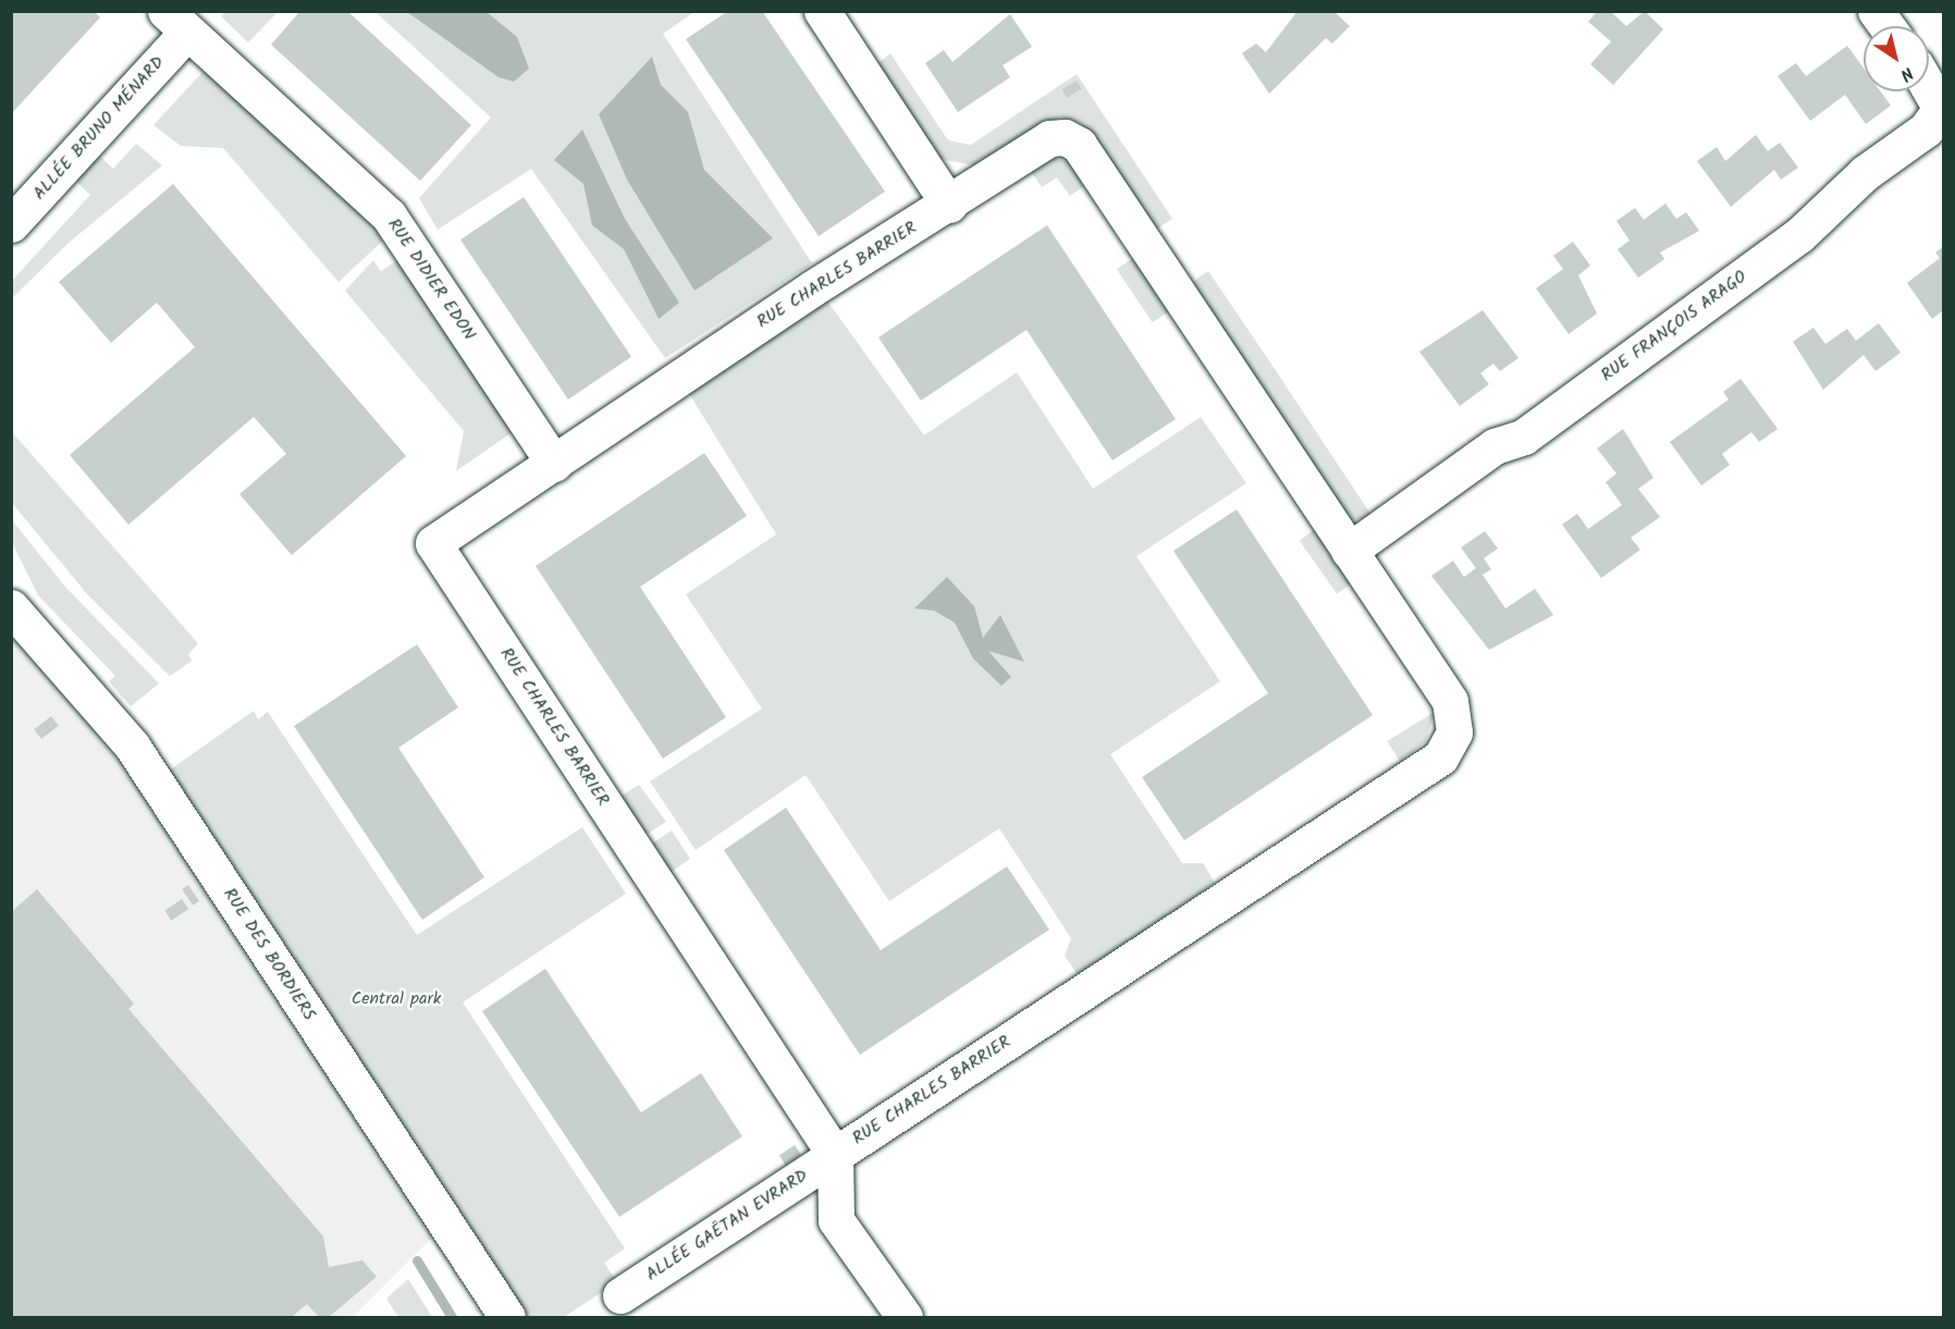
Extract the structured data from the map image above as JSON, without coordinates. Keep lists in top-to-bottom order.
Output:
{
  "streets": {
    "street": [
      "ALLÉE BRUNO MÉNARD",
      "RUE CHARLES BARRIER",
      "RUE DIDIER EDON",
      "RUE FRANÇOIS ARAGO",
      "RUE DES BORDIERS",
      "ALLÉE GAËTAN EVRARD"
    ]
  },
  "crossings": [
    ["ALLÉE BRUNO MÉNARD", "RUE DIDIER EDON"],
    ["RUE CHARLES BARRIER", "RUE DIDIER EDON"],
    ["RUE CHARLES BARRIER", "RUE FRANÇOIS ARAGO"],
    ["RUE CHARLES BARRIER", "ALLÉE GAËTAN EVRARD"]
  ],
  "parks": ["Central park"],
  "north": "bottom right"
}
